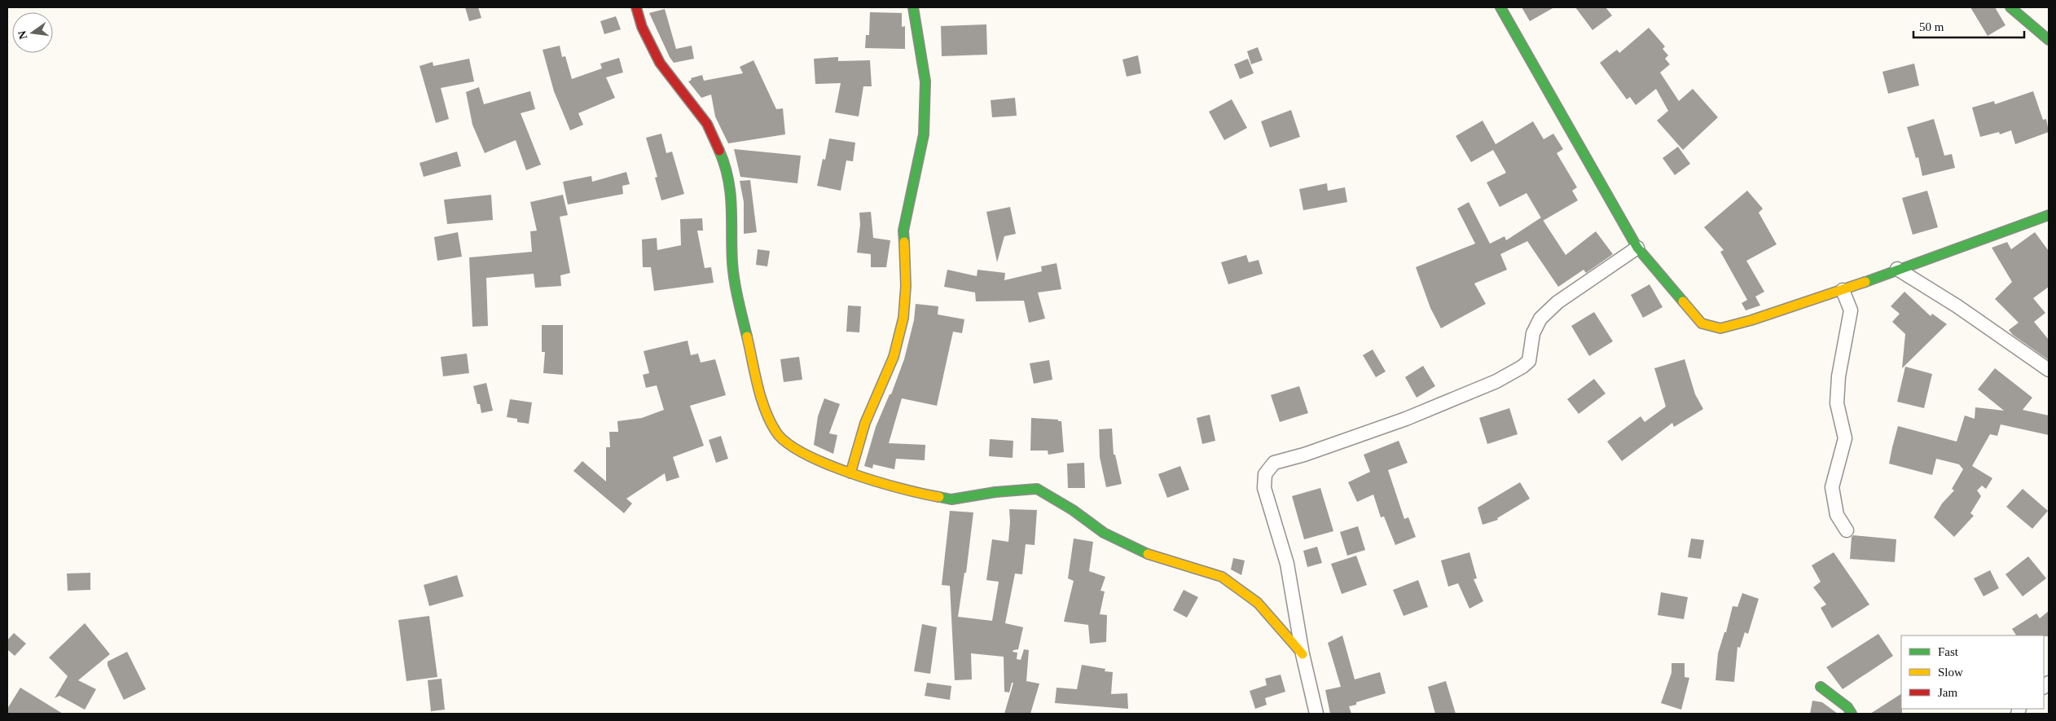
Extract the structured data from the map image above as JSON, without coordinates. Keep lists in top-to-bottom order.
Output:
{
  "legend": ["Fast", "Slow", "Jam"],
  "scale_bar": "50 m",
  "north": "left"
}
